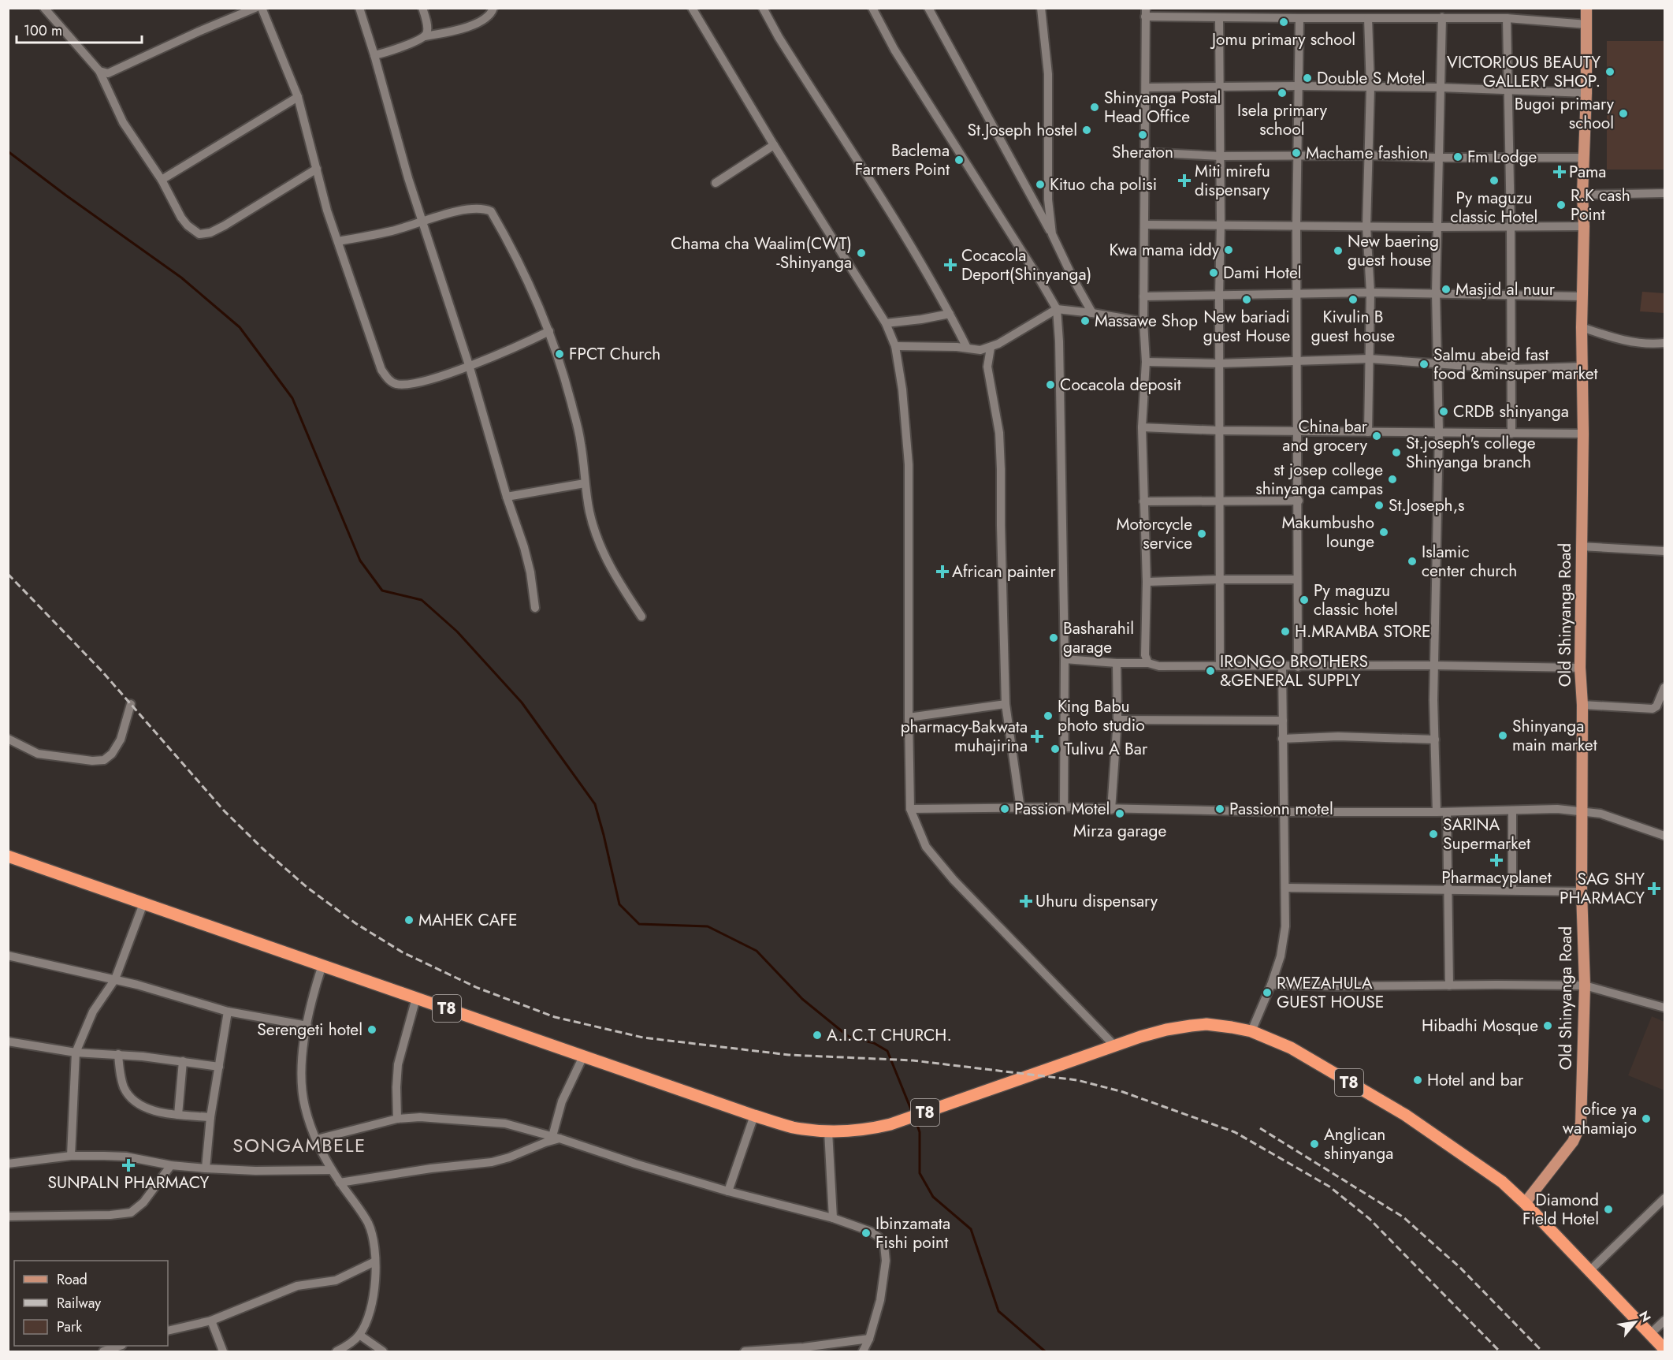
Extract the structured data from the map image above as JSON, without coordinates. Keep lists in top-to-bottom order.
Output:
{
  "streets": {
    "highway": ["T8"],
    "main road": ["Old Shinyanga Road"]
  },
  "crossings": [
    ["Old Shinyanga Road", "T8"]
  ],
  "districts": ["SONGAMBELE"],
  "places": {
    "other": [
      "Jomu primary school",
      "VICTORIOUS BEAUTY GALLERY SHOP.",
      "Double S Motel",
      "Isela primary school",
      "Shinyanga Postal Head Office",
      "Bugoi primary school",
      "St.Joseph hostel",
      "Sheraton",
      "Machame fashion",
      "Fm Lodge",
      "Baclema Farmers Point",
      "Py maguzu classic Hotel",
      "Kituo cha polisi",
      "R.K cash Point",
      "Kwa mama iddy",
      "New baering guest house",
      "Chama cha Waalim(CWT) -Shinyanga",
      "Dami Hotel",
      "Masjid al nuur",
      "New bariadi guest House",
      "Kivulin B guest house",
      "Massawe Shop",
      "FPCT Church",
      "Salmu abeid fast food &minsuper market",
      "Cocacola deposit",
      "CRDB shinyanga",
      "China bar and grocery",
      "St.joseph's college Shinyanga branch",
      "st josep college shinyanga campas",
      "St.Joseph,s",
      "Makumbusho lounge",
      "Motorcycle service",
      "Islamic center church",
      "Py maguzu classic hotel",
      "H.MRAMBA STORE",
      "Basharahil garage",
      "IRONGO BROTHERS &GENERAL SUPPLY",
      "King Babu photo studio",
      "Shinyanga main market",
      "Tulivu A Bar",
      "Passion Motel",
      "Passionn motel",
      "Mirza garage",
      "SARINA Supermarket",
      "MAHEK CAFE",
      "RWEZAHULA GUEST HOUSE",
      "Hibadhi Mosque",
      "Serengeti hotel",
      "A.I.C.T CHURCH.",
      "Hotel and bar",
      "ofice ya wahamiajo",
      "Anglican shinyanga",
      "Diamond Field Hotel",
      "Ibinzamata Fishi point"
    ],
    "health": [
      "Pama",
      "Miti mirefu dispensary",
      "Cocacola Deport(Shinyanga)",
      "African painter",
      "pharmacy-Bakwata muhajirina",
      "Pharmacyplanet",
      "SAG SHY PHARMACY",
      "Uhuru dispensary",
      "SUNPALN PHARMACY"
    ]
  },
  "legend": ["Road", "Railway", "Park"],
  "scale_bar": "100 m",
  "north": "top right"
}
